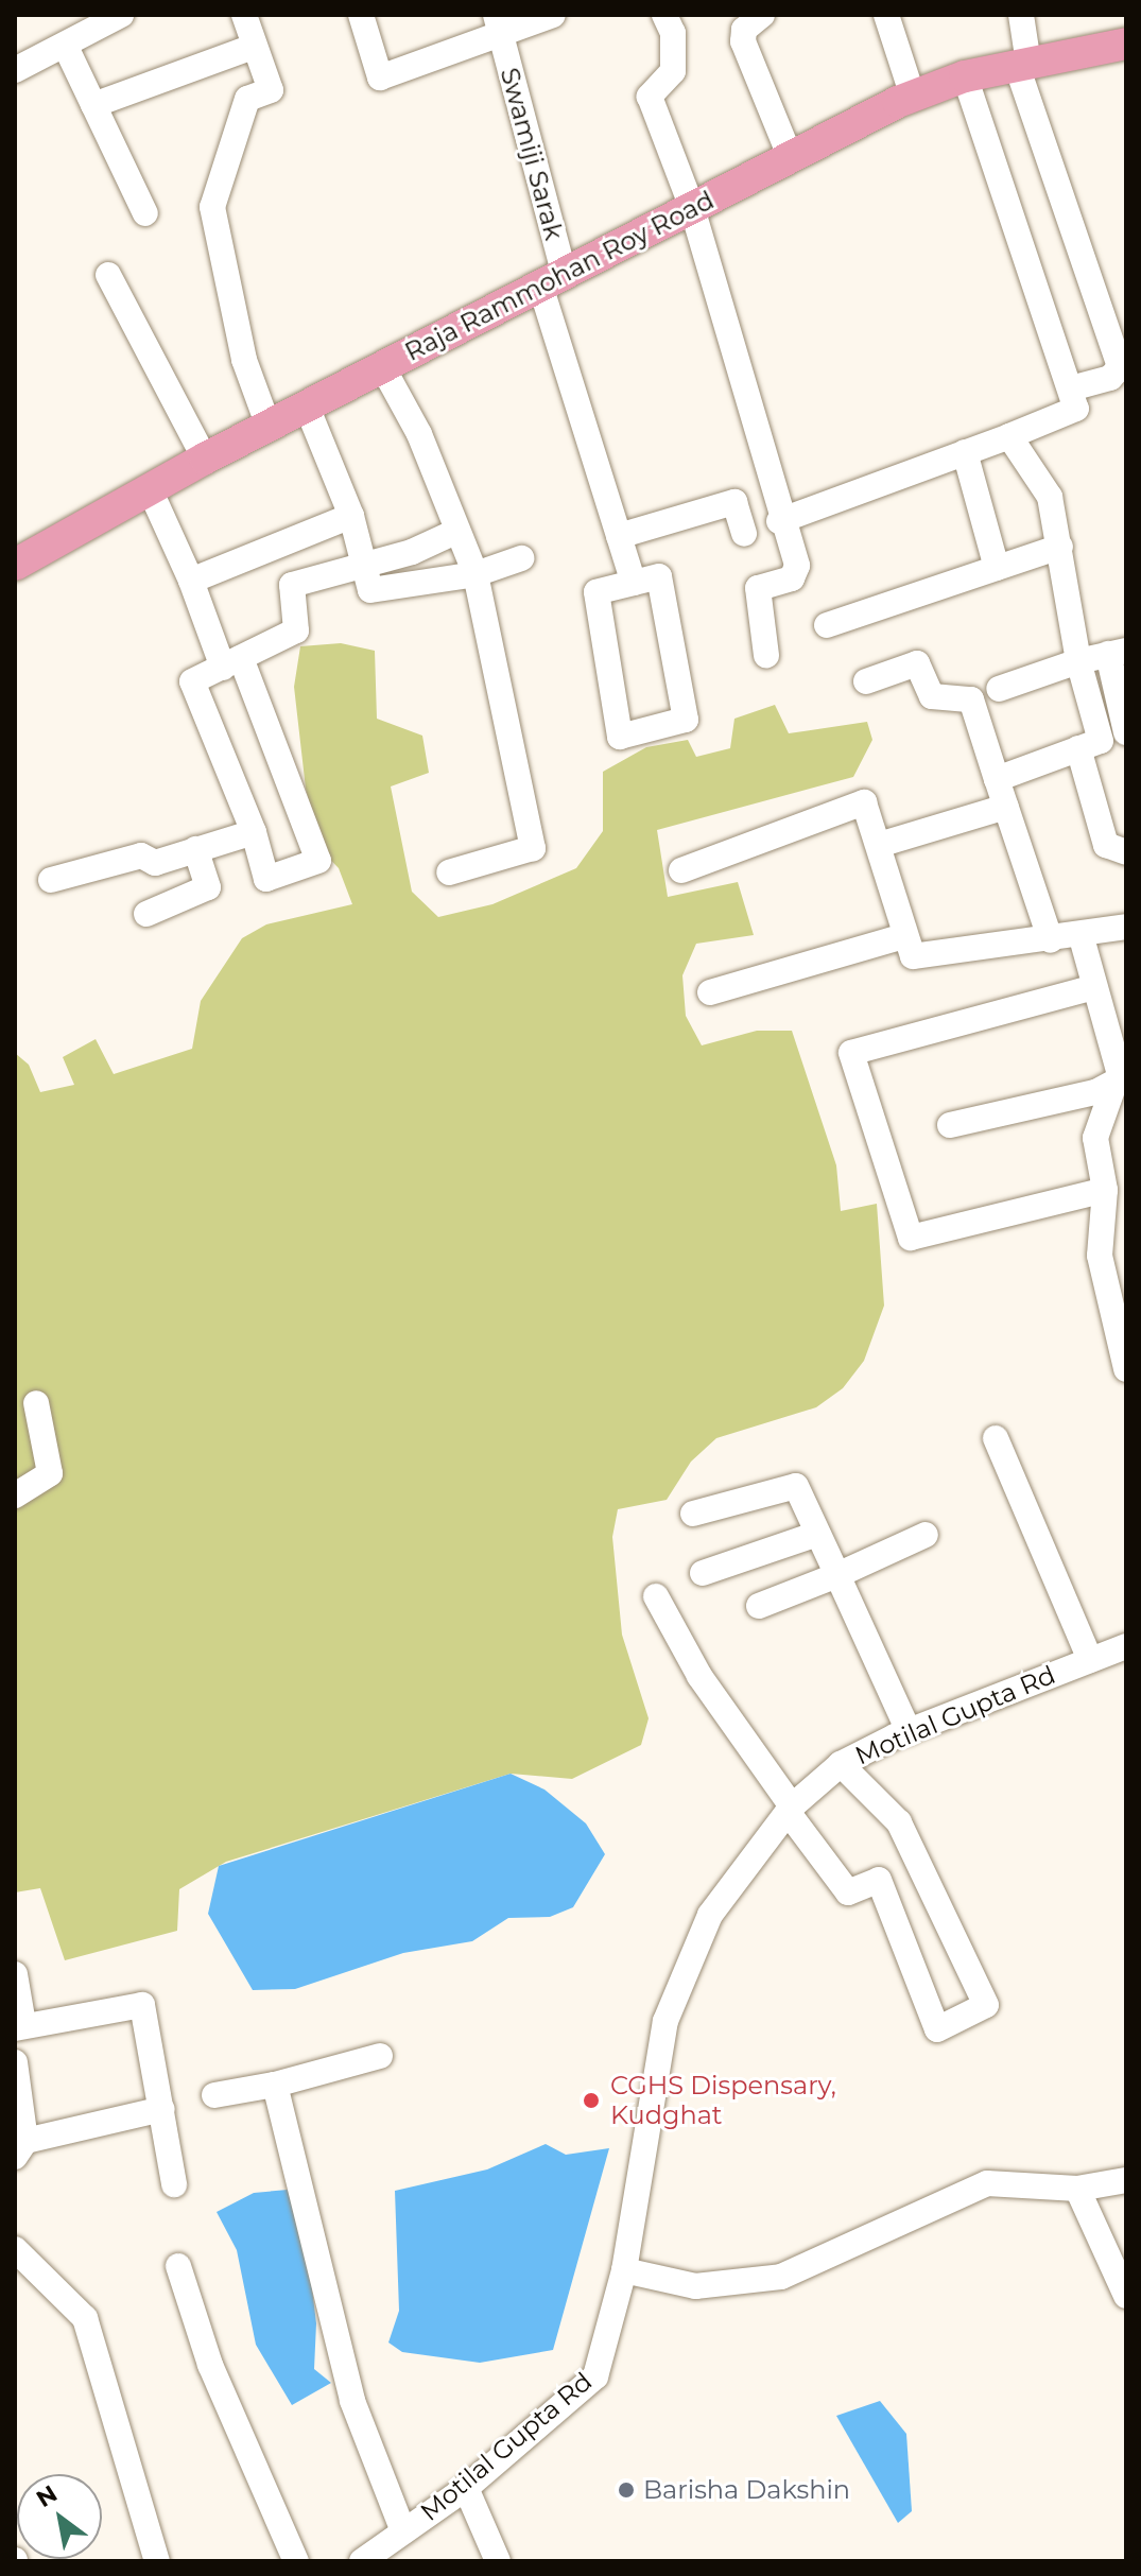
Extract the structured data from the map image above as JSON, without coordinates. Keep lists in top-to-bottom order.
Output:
{
  "streets": {
    "main road": ["Raja Rammohan Roy Road"],
    "street": ["Swamiji Sarak", "Motilal Gupta Rd"]
  },
  "crossings": [
    ["Swamiji Sarak", "Raja Rammohan Roy Road"]
  ],
  "places": ["CGHS Dispensary, Kudghat", "Barisha Dakshin"],
  "north": "top left"
}
